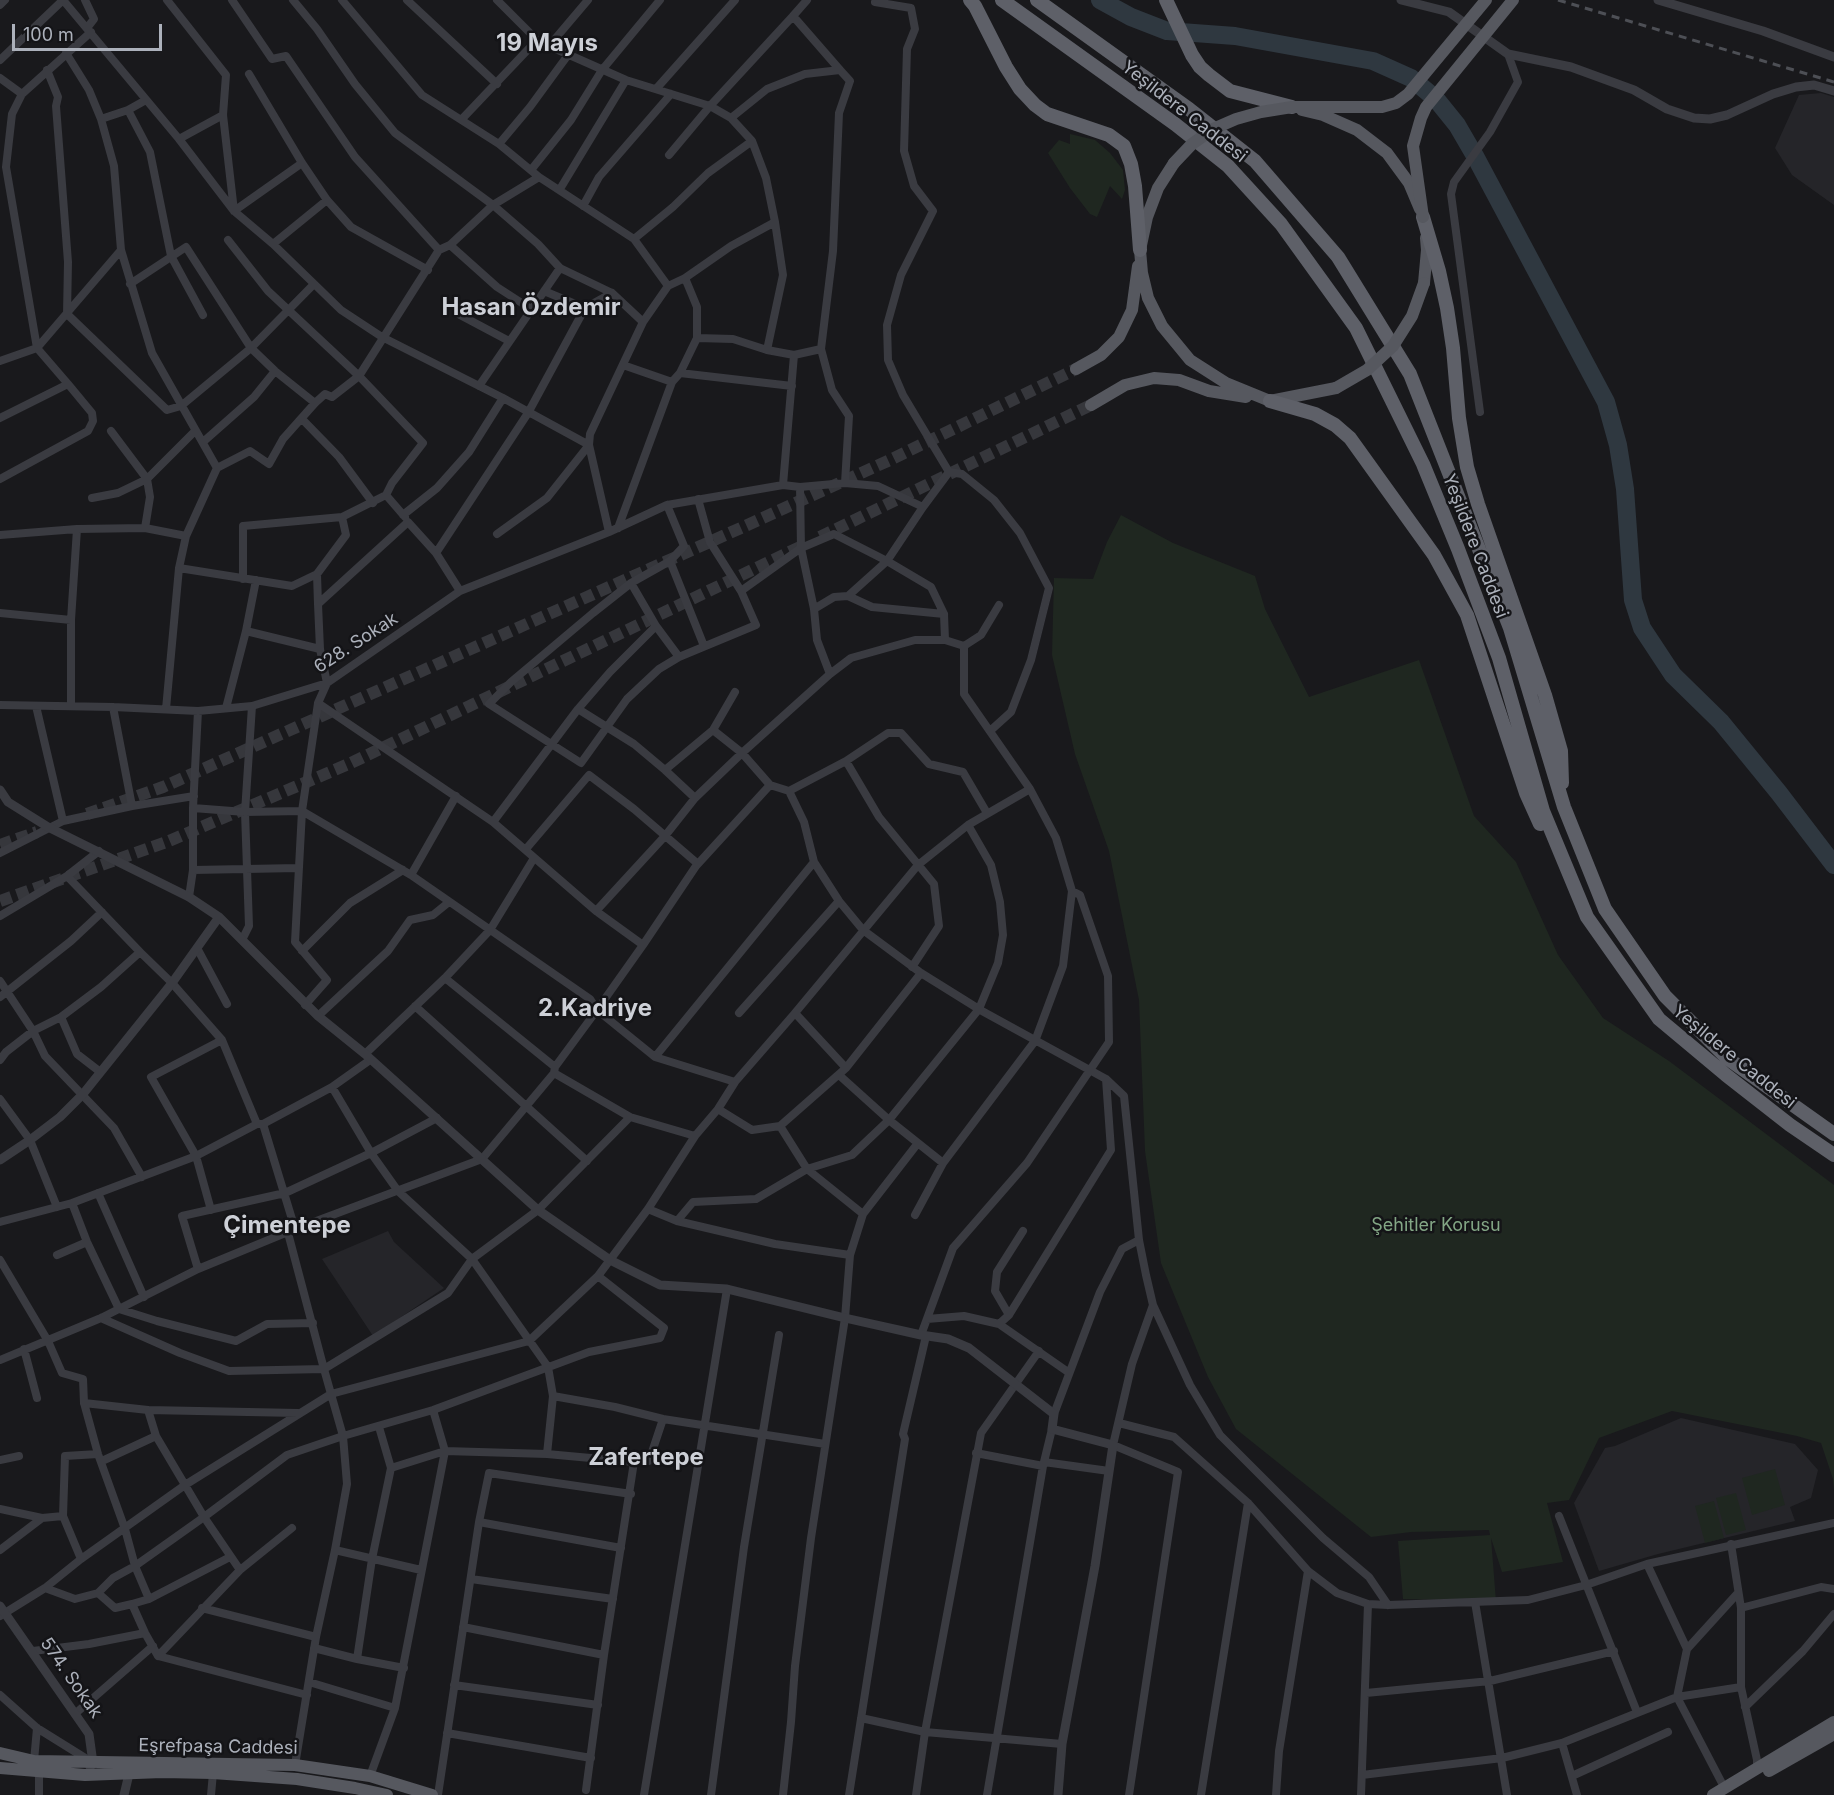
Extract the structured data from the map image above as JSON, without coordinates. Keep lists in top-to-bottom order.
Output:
{
  "streets": {
    "highway": ["Yeşildere Caddesi"],
    "main road": ["Eşrefpaşa Caddesi"],
    "street": ["628. Sokak", "574. Sokak"]
  },
  "crossings": [
    ["574. Sokak", "Eşrefpaşa Caddesi"]
  ],
  "districts": [
    "19 Mayıs",
    "Hasan Özdemir",
    "2.Kadriye",
    "Çimentepe",
    "Zafertepe"
  ],
  "parks": ["Şehitler Korusu"],
  "scale_bar": "100 m"
}
